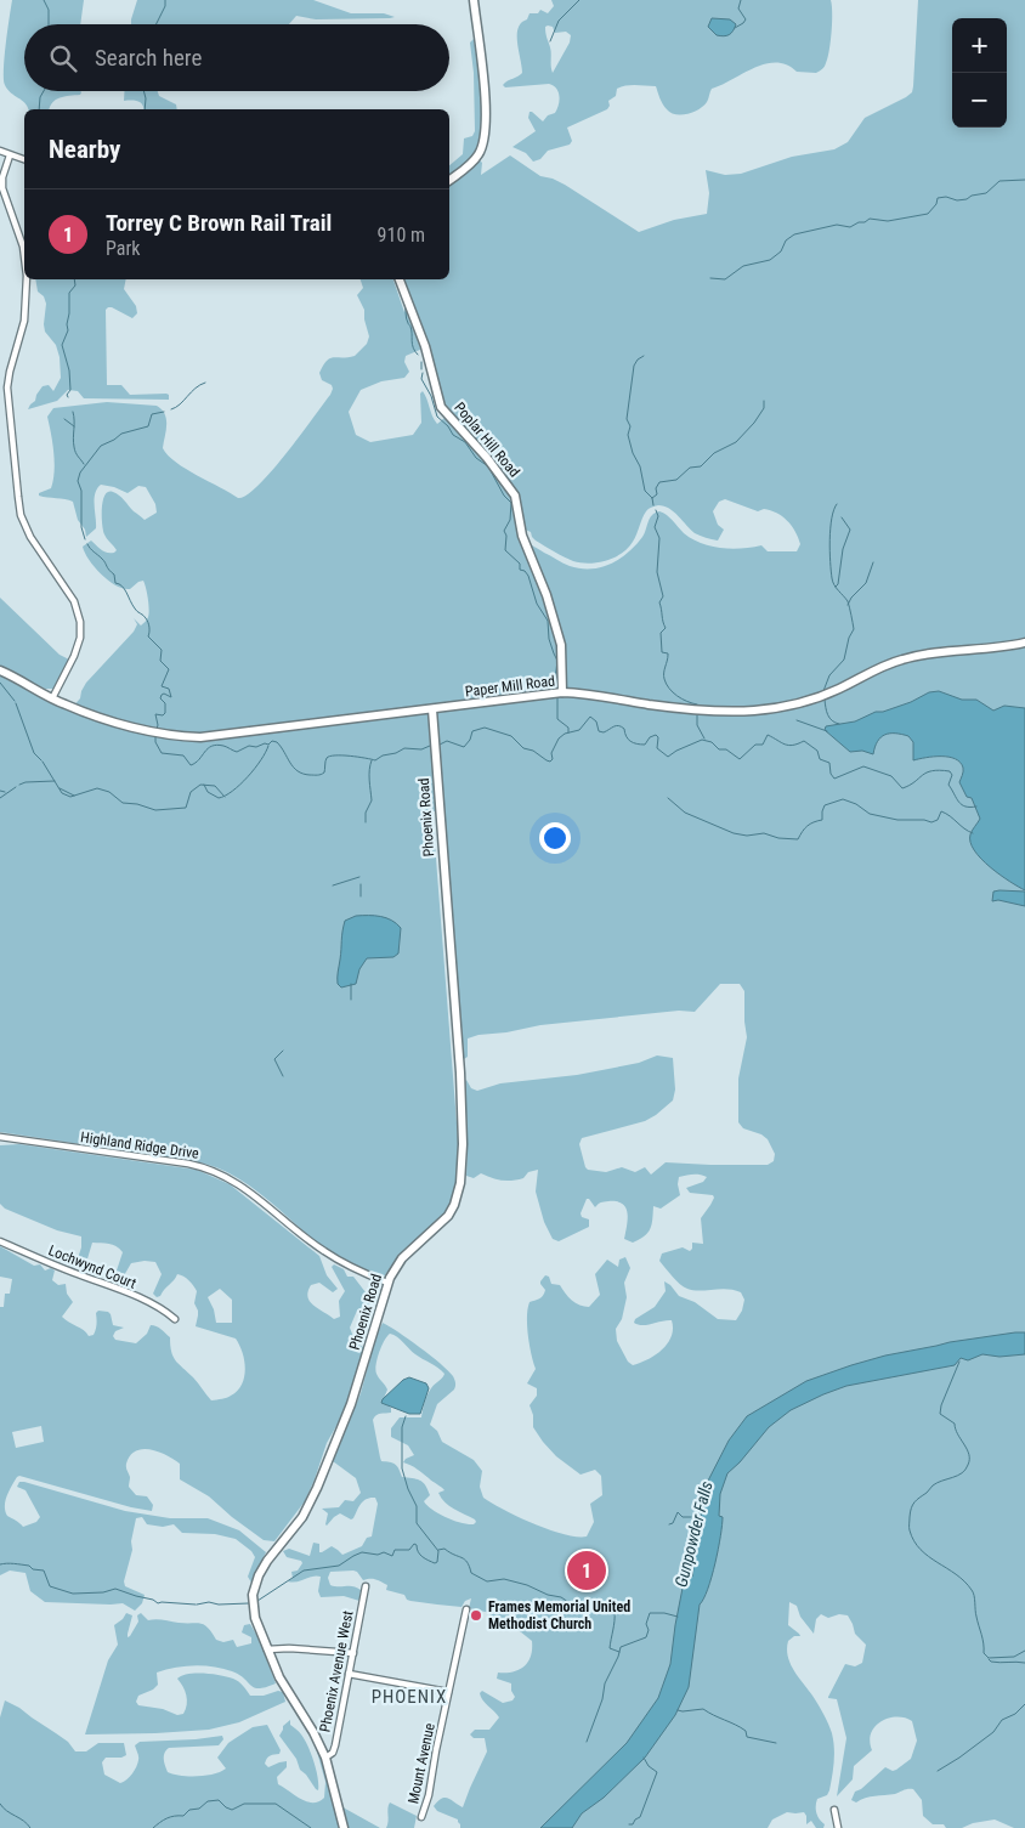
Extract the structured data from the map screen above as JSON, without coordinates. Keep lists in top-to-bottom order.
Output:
{
  "streets": {
    "street": [
      "Poplar Hill Road",
      "Paper Mill Road",
      "Phoenix Road",
      "Highland Ridge Drive",
      "Lochwynd Court",
      "Phoenix Avenue West",
      "Mount Avenue"
    ]
  },
  "crossings": [
    ["Poplar Hill Road", "Paper Mill Road"],
    ["Paper Mill Road", "Phoenix Road"],
    ["Phoenix Road", "Highland Ridge Drive"],
    ["Phoenix Road", "Phoenix Avenue West"]
  ],
  "districts": ["PHOENIX"],
  "water": ["Gunpowder Falls"],
  "places": ["Frames Memorial United Methodist Church"],
  "page": {
    "map_buttons": ["+", "−"],
    "search": "Search here",
    "heading": "Nearby",
    "list": [
      {
        "mark": "1",
        "name": "Torrey C Brown Rail Trail",
        "note": "Park",
        "value": "910 m"
      }
    ],
    "pins": "1"
  }
}
